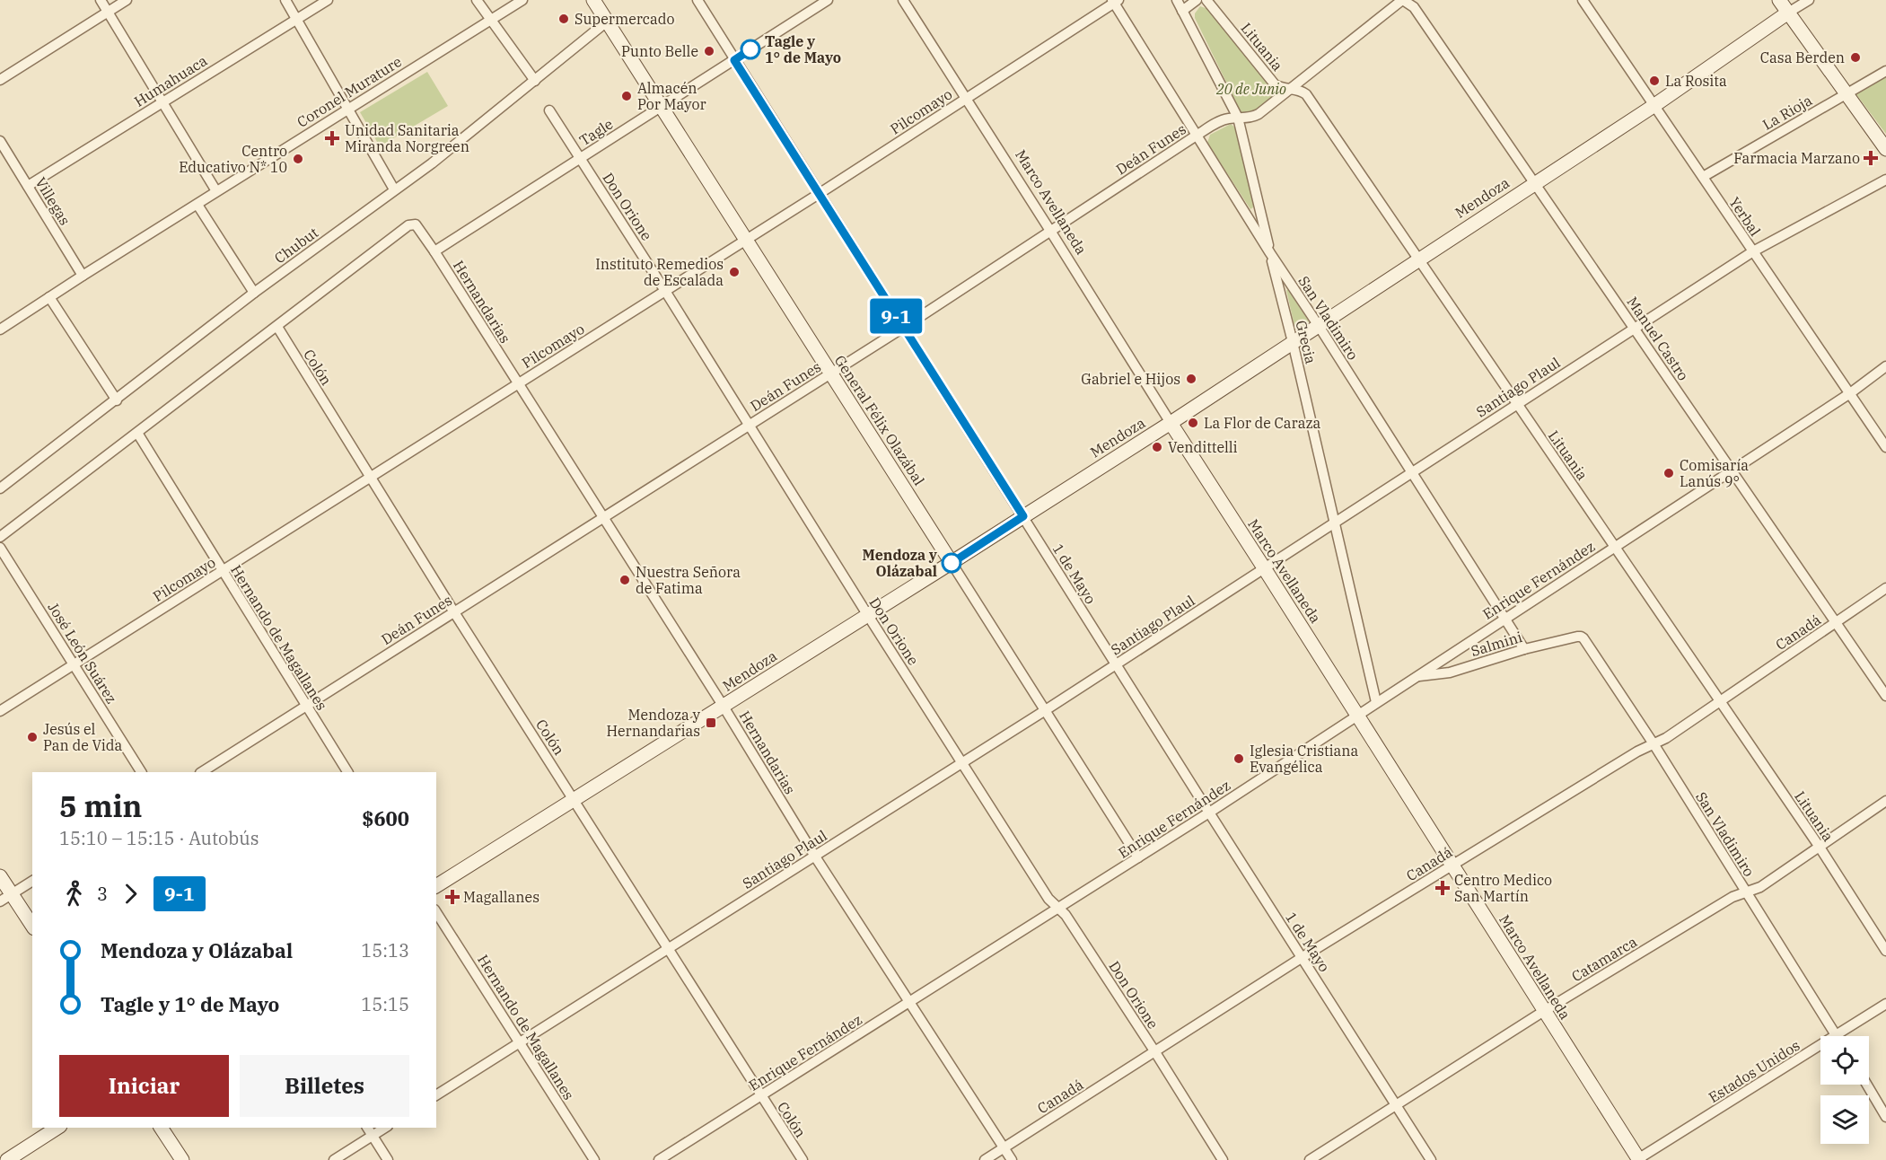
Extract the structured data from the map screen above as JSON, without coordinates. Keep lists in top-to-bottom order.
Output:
{
  "streets": {
    "street": [
      "Lituania",
      "Humahuaca",
      "Coronel Murature",
      "Pilcomayo",
      "La Rioja",
      "Tagle",
      "Deán Funes",
      "Mendoza",
      "Villegas",
      "Marco Avellaneda",
      "Don Orione",
      "Yerbal",
      "Chubut",
      "Hernandarias",
      "San Vladimiro",
      "Manuel Castro",
      "Grecia",
      "Colón",
      "Santiago Plaul",
      "General Félix Olazábal",
      "1 de Mayo",
      "Enrique Fernández",
      "Canadá",
      "Hernando de Magallanes",
      "Salmini",
      "José León Suárez",
      "Catamarca",
      "Estados Unidos"
    ]
  },
  "crossings": [
    ["Lituania", "Deán Funes"],
    ["Lituania", "Mendoza"],
    ["Lituania", "Santiago Plaul"],
    ["Lituania", "Enrique Fernández"],
    ["Lituania", "Canadá"],
    ["Lituania", "Catamarca"],
    ["Humahuaca", "Villegas"],
    ["Coronel Murature", "Villegas"],
    ["Pilcomayo", "Marco Avellaneda"],
    ["Pilcomayo", "Don Orione"],
    ["Pilcomayo", "Hernandarias"],
    ["Pilcomayo", "San Vladimiro"],
    ["Pilcomayo", "Colón"],
    ["Pilcomayo", "General Félix Olazábal"],
    ["Pilcomayo", "1 de Mayo"],
    ["Pilcomayo", "Hernando de Magallanes"],
    ["Pilcomayo", "José León Suárez"],
    ["La Rioja", "Yerbal"],
    ["Tagle", "Don Orione"],
    ["Tagle", "Hernandarias"],
    ["Tagle", "General Félix Olazábal"],
    ["Tagle", "1 de Mayo"],
    ["Deán Funes", "Marco Avellaneda"],
    ["Deán Funes", "Don Orione"],
    ["Deán Funes", "Hernandarias"],
    ["Deán Funes", "San Vladimiro"],
    ["Deán Funes", "Manuel Castro"],
    ["Deán Funes", "Grecia"],
    ["Deán Funes", "Colón"],
    ["Deán Funes", "General Félix Olazábal"],
    ["Deán Funes", "1 de Mayo"],
    ["Deán Funes", "Hernando de Magallanes"],
    ["Mendoza", "Marco Avellaneda"],
    ["Mendoza", "Don Orione"],
    ["Mendoza", "Yerbal"],
    ["Mendoza", "Hernandarias"],
    ["Mendoza", "San Vladimiro"],
    ["Mendoza", "Manuel Castro"],
    ["Mendoza", "Grecia"],
    ["Mendoza", "Colón"],
    ["Mendoza", "General Félix Olazábal"],
    ["Mendoza", "1 de Mayo"],
    ["Marco Avellaneda", "Santiago Plaul"],
    ["Marco Avellaneda", "Enrique Fernández"],
    ["Marco Avellaneda", "Canadá"],
    ["Marco Avellaneda", "Catamarca"],
    ["Marco Avellaneda", "Estados Unidos"],
    ["Don Orione", "Santiago Plaul"],
    ["Don Orione", "Enrique Fernández"],
    ["Don Orione", "Canadá"],
    ["Yerbal", "Santiago Plaul"],
    ["Yerbal", "Enrique Fernández"],
    ["Chubut", "General Félix Olazábal"],
    ["Hernandarias", "Colón"],
    ["Hernandarias", "Santiago Plaul"],
    ["Hernandarias", "Enrique Fernández"],
    ["Hernandarias", "Canadá"],
    ["San Vladimiro", "Grecia"],
    ["San Vladimiro", "Santiago Plaul"],
    ["San Vladimiro", "Enrique Fernández"],
    ["San Vladimiro", "Canadá"],
    ["San Vladimiro", "Salmini"],
    ["San Vladimiro", "Catamarca"],
    ["San Vladimiro", "Estados Unidos"],
    ["Manuel Castro", "Santiago Plaul"],
    ["Manuel Castro", "Enrique Fernández"],
    ["Manuel Castro", "Canadá"],
    ["Grecia", "Santiago Plaul"],
    ["Grecia", "Enrique Fernández"],
    ["Colón", "Santiago Plaul"],
    ["Colón", "Enrique Fernández"],
    ["Santiago Plaul", "General Félix Olazábal"],
    ["Santiago Plaul", "1 de Mayo"],
    ["Santiago Plaul", "Hernando de Magallanes"],
    ["General Félix Olazábal", "Enrique Fernández"],
    ["1 de Mayo", "Enrique Fernández"],
    ["1 de Mayo", "Canadá"],
    ["1 de Mayo", "Catamarca"],
    ["Enrique Fernández", "Salmini"]
  ],
  "parks": ["20 de Junio"],
  "places": {
    "other": [
      "Supermercado",
      "Tagle y 1° de Mayo",
      "Punto Belle",
      "Casa Berden",
      "La Rosita",
      "Almacén Por Mayor",
      "Centro Educativo N* 10",
      "Instituto Remedios de Escalada",
      "Gabriel e Hijos",
      "La Flor de Caraza",
      "Vendittelli",
      "Comisaría Lanús 9°",
      "Mendoza y Olázabal",
      "Nuestra Señora de Fatima",
      "Jesús el Pan de Vida",
      "Iglesia Cristiana Evangélica"
    ],
    "health": [
      "Unidad Sanitaria Miranda Norgreen",
      "Farmacia Marzano",
      "Centro Medico San Martín",
      "Magallanes"
    ],
    "transit": ["Mendoza y Hernandarias"]
  },
  "lines": ["bus line 9-1"],
  "page": {
    "on_map": "9-1",
    "heading": ["5 min", "15:10 – 15:15 · Autobús", "$600"],
    "legs": ["3", "9-1"],
    "list": [
      {
        "name": "Mendoza y Olázabal",
        "value": "15:13"
      },
      {
        "name": "Tagle y 1° de Mayo",
        "value": "15:15"
      }
    ],
    "buttons": ["Iniciar", "Billetes"]
  }
}
